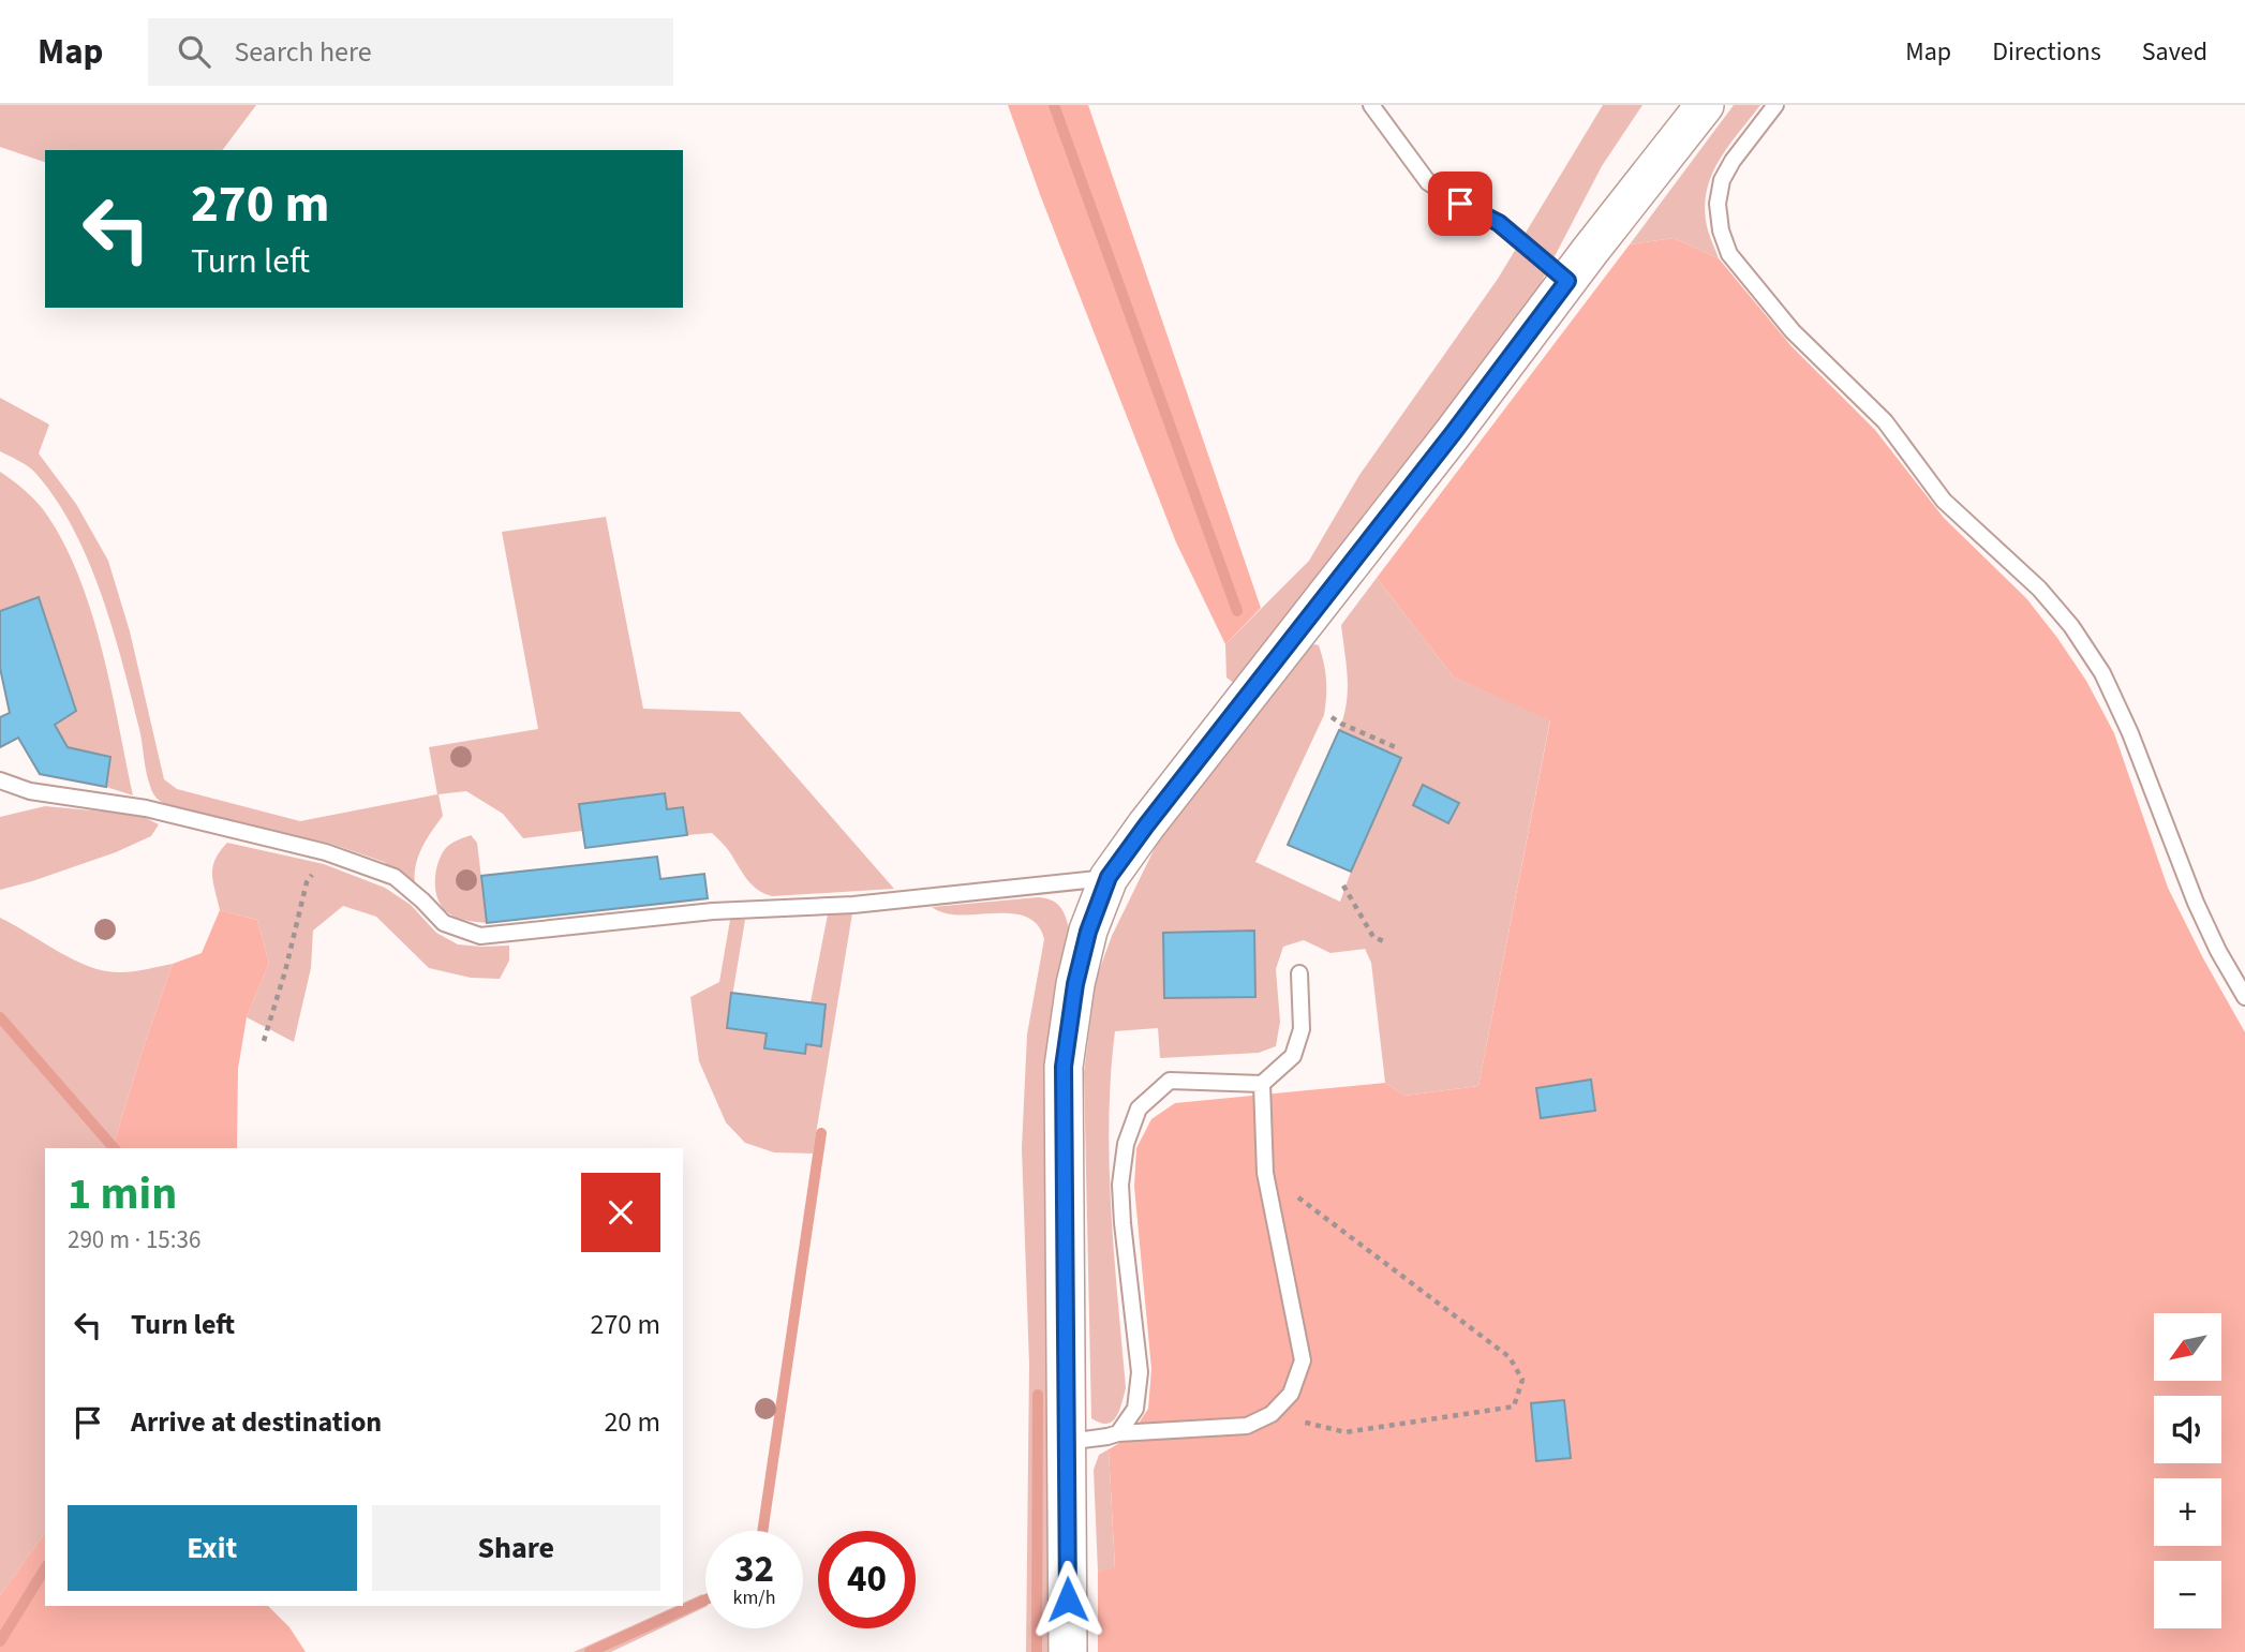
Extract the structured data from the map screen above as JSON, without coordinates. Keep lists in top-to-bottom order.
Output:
{
  "north": "bottom left",
  "page": {
    "header": "Map",
    "search": "Search here",
    "nav": ["Map", "Directions", "Saved"],
    "turn": ["270 m", "Turn left"],
    "heading": ["1 min", "290 m · 15:36"],
    "list": [
      {
        "name": "Turn left",
        "value": "270 m"
      },
      {
        "name": "Arrive at destination",
        "value": "20 m"
      }
    ],
    "map_buttons": ["+", "−"],
    "buttons": ["Exit", "Share"],
    "speed": "32 km/h",
    "limit": "40"
  }
}
